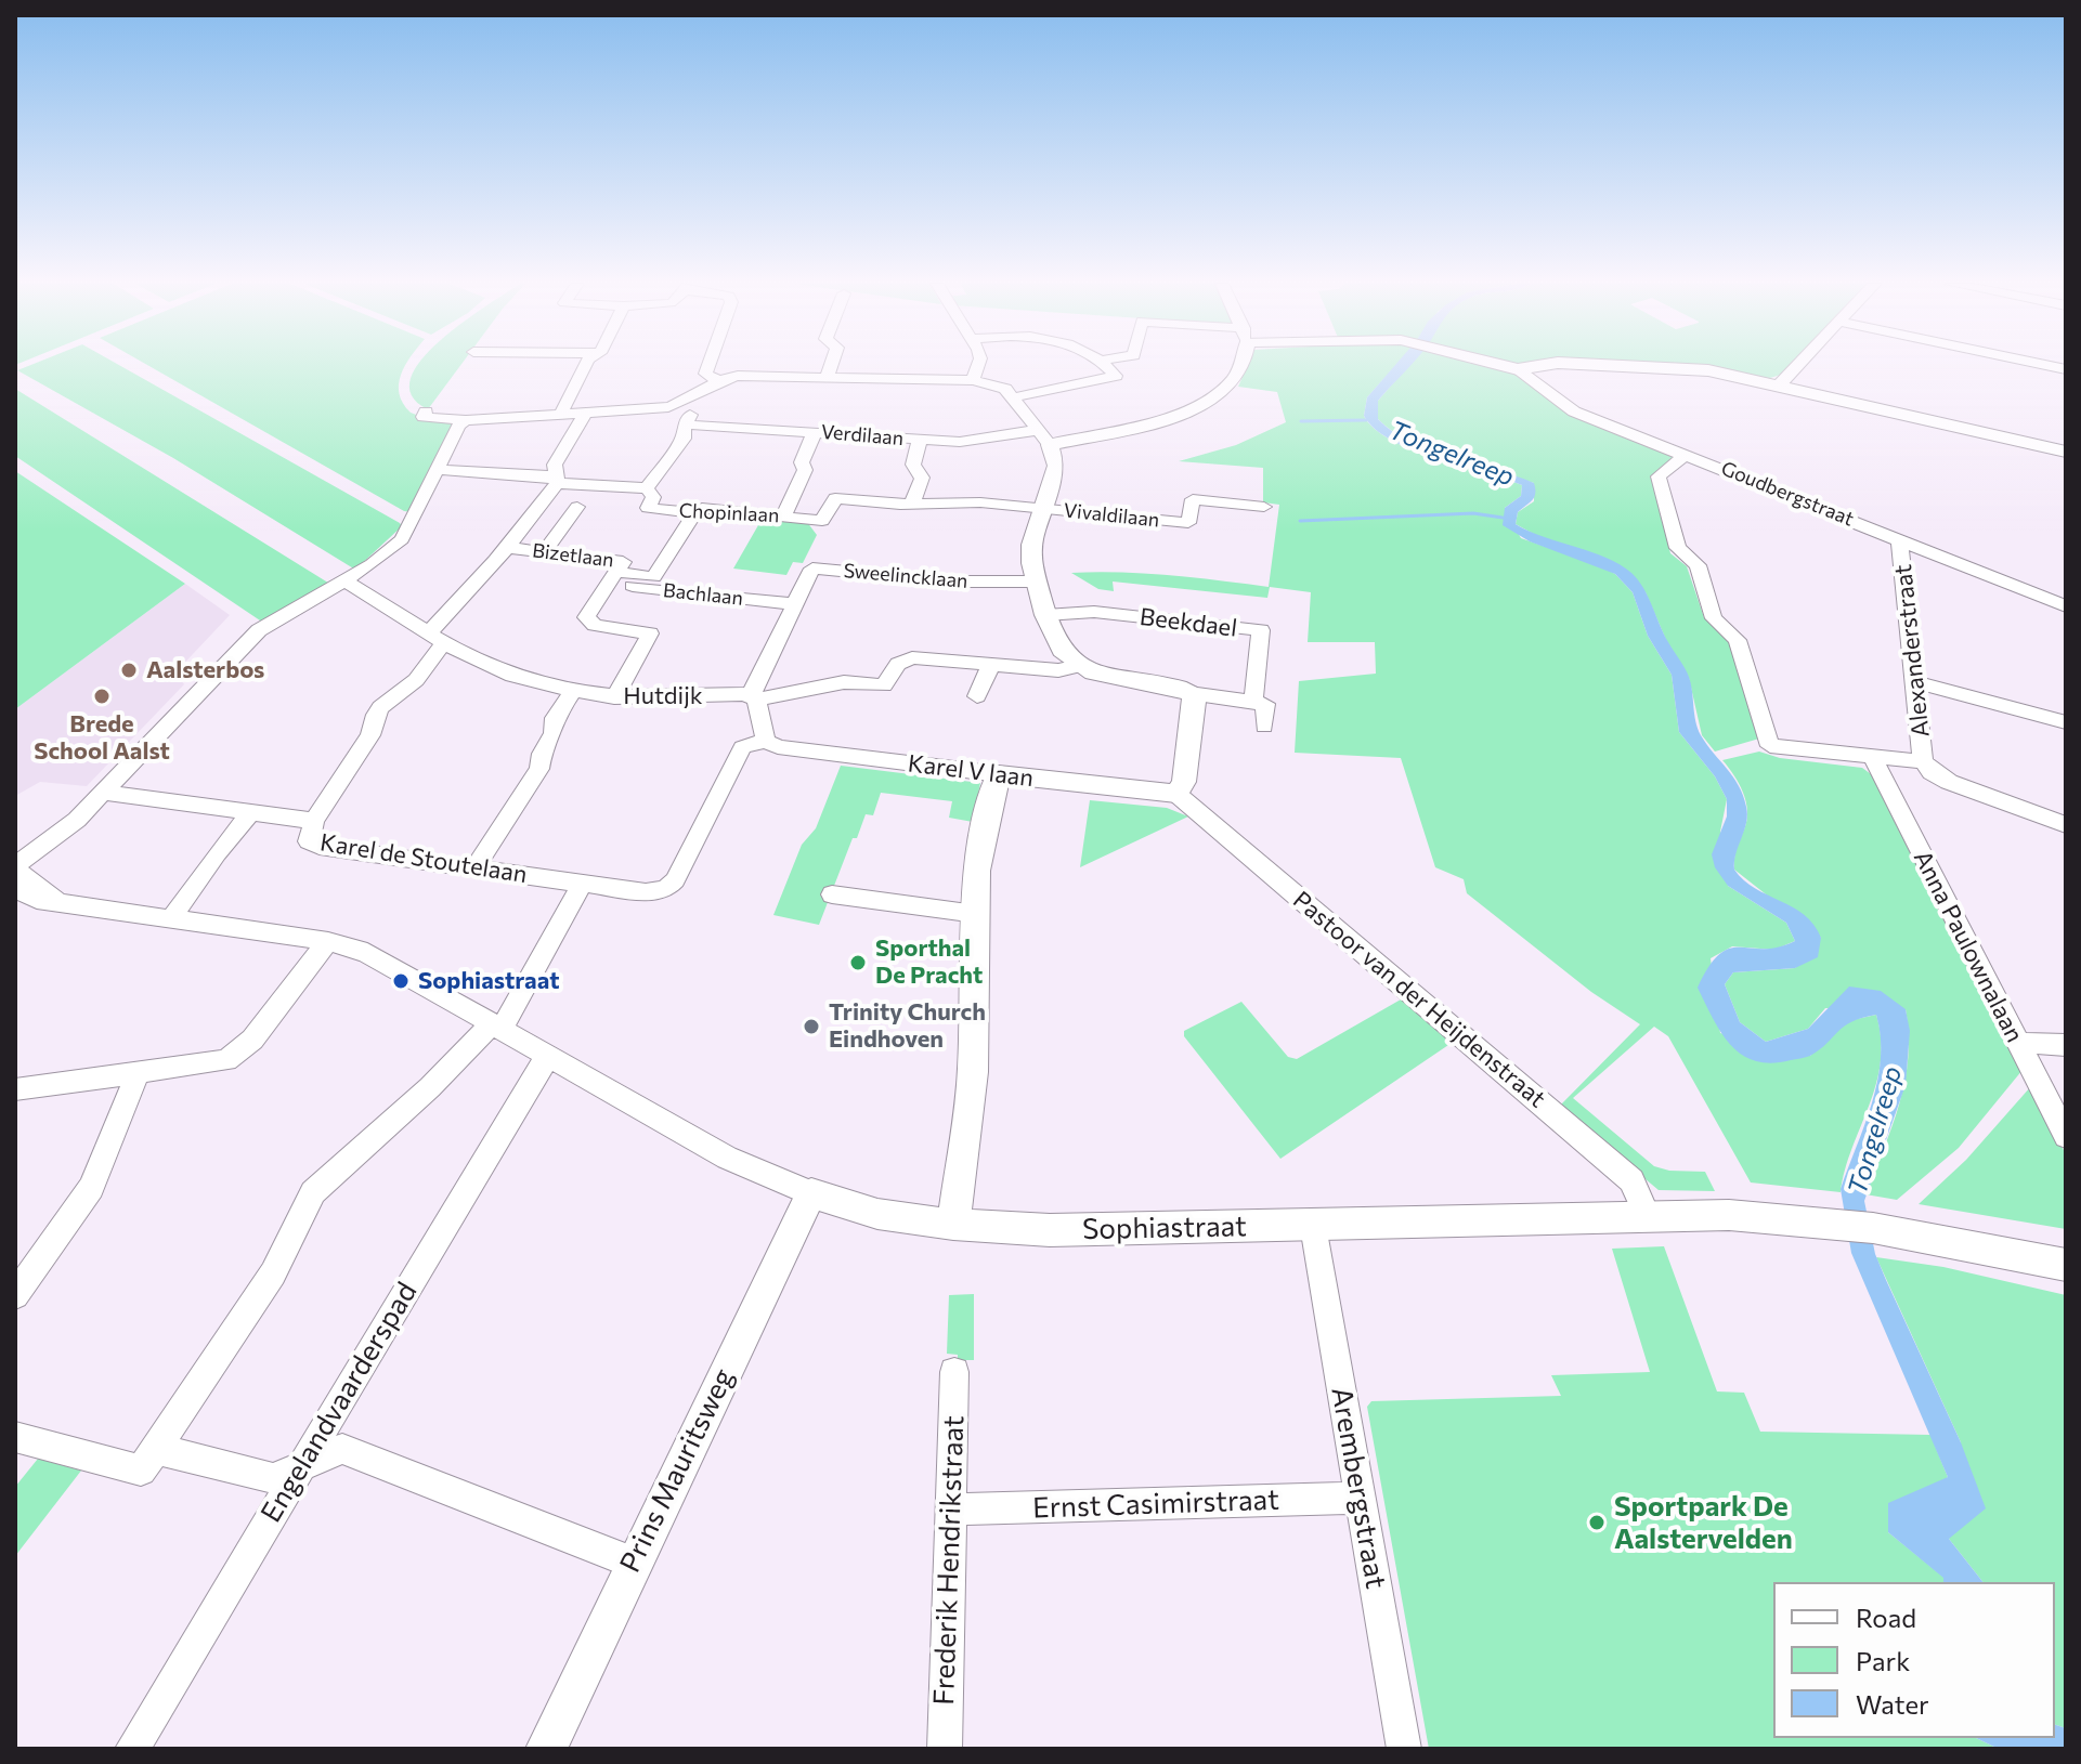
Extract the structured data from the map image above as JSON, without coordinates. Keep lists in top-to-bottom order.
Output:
{
  "streets": {
    "street": [
      "Verdilaan",
      "Goudbergstraat",
      "Chopinlaan",
      "Vivaldilaan",
      "Bizetlaan",
      "Sweelincklaan",
      "Bachlaan",
      "Beekdael",
      "Alexanderstraat",
      "Hutdijk",
      "Karel V laan",
      "Karel de Stoutelaan",
      "Anna Paulownalaan",
      "Pastoor van der Heijdenstraat",
      "Sophiastraat",
      "Engelandvaarderspad",
      "Prins Mauritsweg",
      "Arembergstraat",
      "Ernst Casimirstraat",
      "Frederik Hendrikstraat"
    ]
  },
  "crossings": [
    ["Goudbergstraat", "Alexanderstraat"],
    ["Chopinlaan", "Vivaldilaan"],
    ["Bizetlaan", "Bachlaan"],
    ["Sweelincklaan", "Bachlaan"],
    ["Sweelincklaan", "Hutdijk"],
    ["Karel V laan", "Karel de Stoutelaan"],
    ["Karel V laan", "Pastoor van der Heijdenstraat"],
    ["Pastoor van der Heijdenstraat", "Sophiastraat"],
    ["Sophiastraat", "Engelandvaarderspad"],
    ["Sophiastraat", "Prins Mauritsweg"],
    ["Sophiastraat", "Arembergstraat"],
    ["Arembergstraat", "Ernst Casimirstraat"],
    ["Ernst Casimirstraat", "Frederik Hendrikstraat"]
  ],
  "water": ["Tongelreep"],
  "places": [
    "Aalsterbos",
    "Brede School Aalst",
    "Sporthal De Pracht",
    "Sophiastraat",
    "Trinity Church Eindhoven",
    "Sportpark De Aalstervelden"
  ],
  "legend": ["Road", "Park", "Water"]
}
